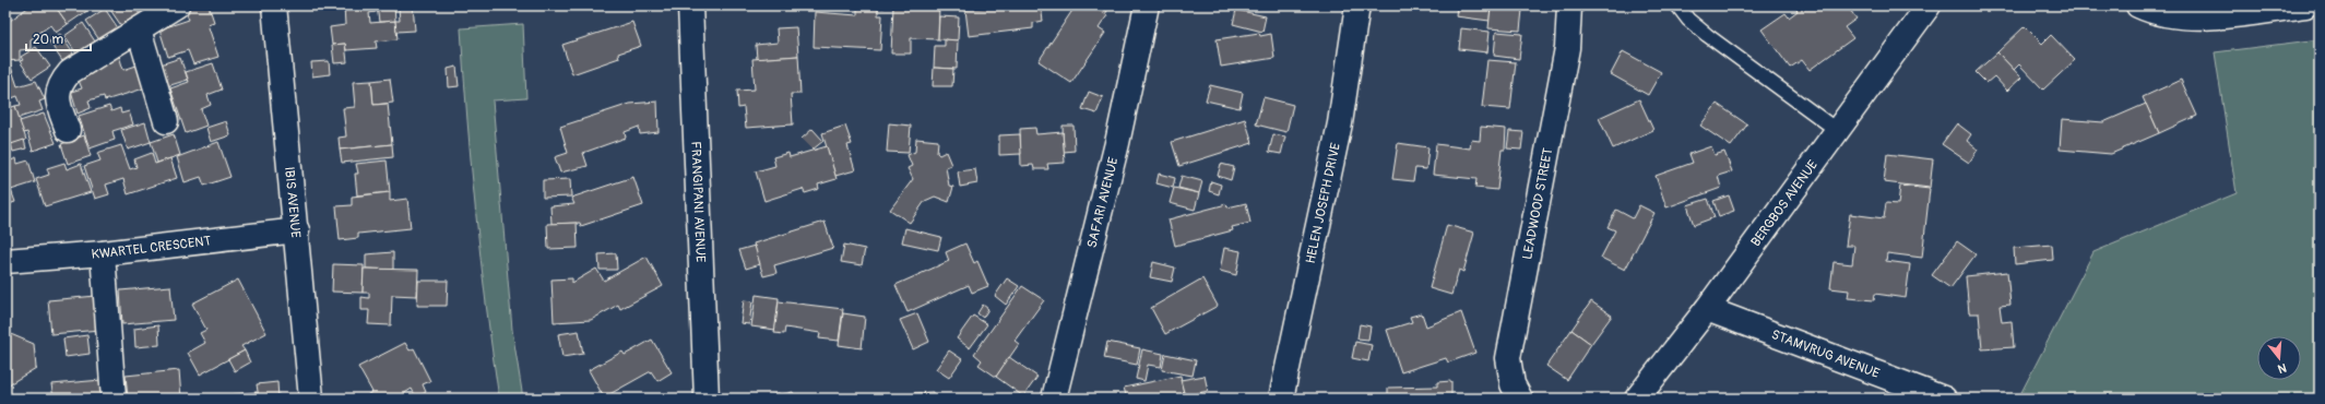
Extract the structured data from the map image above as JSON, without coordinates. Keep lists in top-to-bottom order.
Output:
{
  "streets": {
    "street": [
      "IBIS AVENUE",
      "FRANGIPANI AVENUE",
      "SAFARI AVENUE",
      "HELEN JOSEPH DRIVE",
      "LEADWOOD STREET",
      "BERGBOS AVENUE",
      "KWARTEL CRESCENT",
      "STAMVRUG AVENUE"
    ]
  },
  "crossings": [
    ["IBIS AVENUE", "KWARTEL CRESCENT"],
    ["BERGBOS AVENUE", "STAMVRUG AVENUE"]
  ],
  "scale_bar": "20 m",
  "north": "bottom"
}
